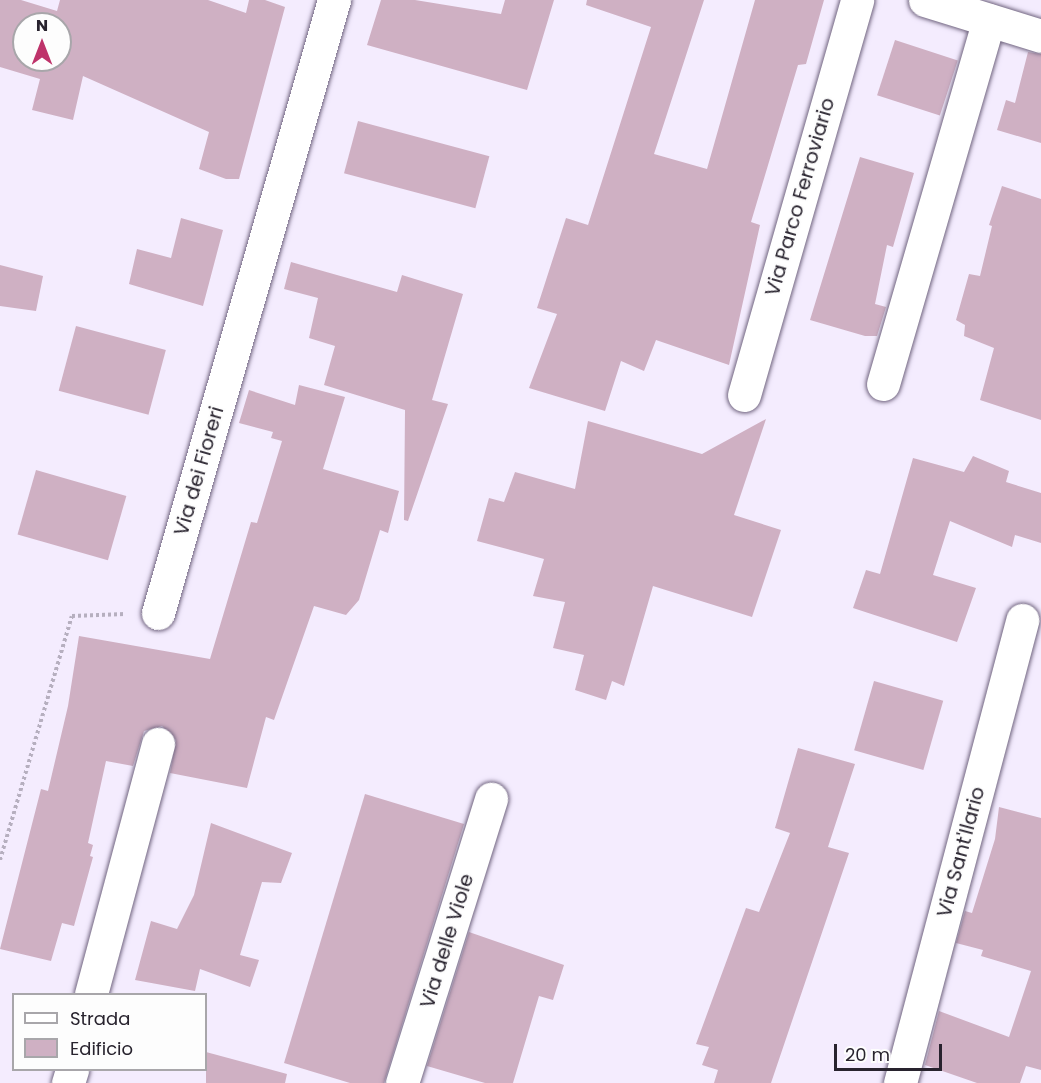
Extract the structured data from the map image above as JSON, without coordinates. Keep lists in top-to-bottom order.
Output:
{
  "streets": {
    "street": [
      "Via Parco Ferroviario",
      "Via dei Fioreri",
      "Via Sant'Ilario",
      "Via delle Viole"
    ]
  },
  "legend": ["Strada", "Edificio"],
  "scale_bar": "20 m",
  "north": "top"
}
